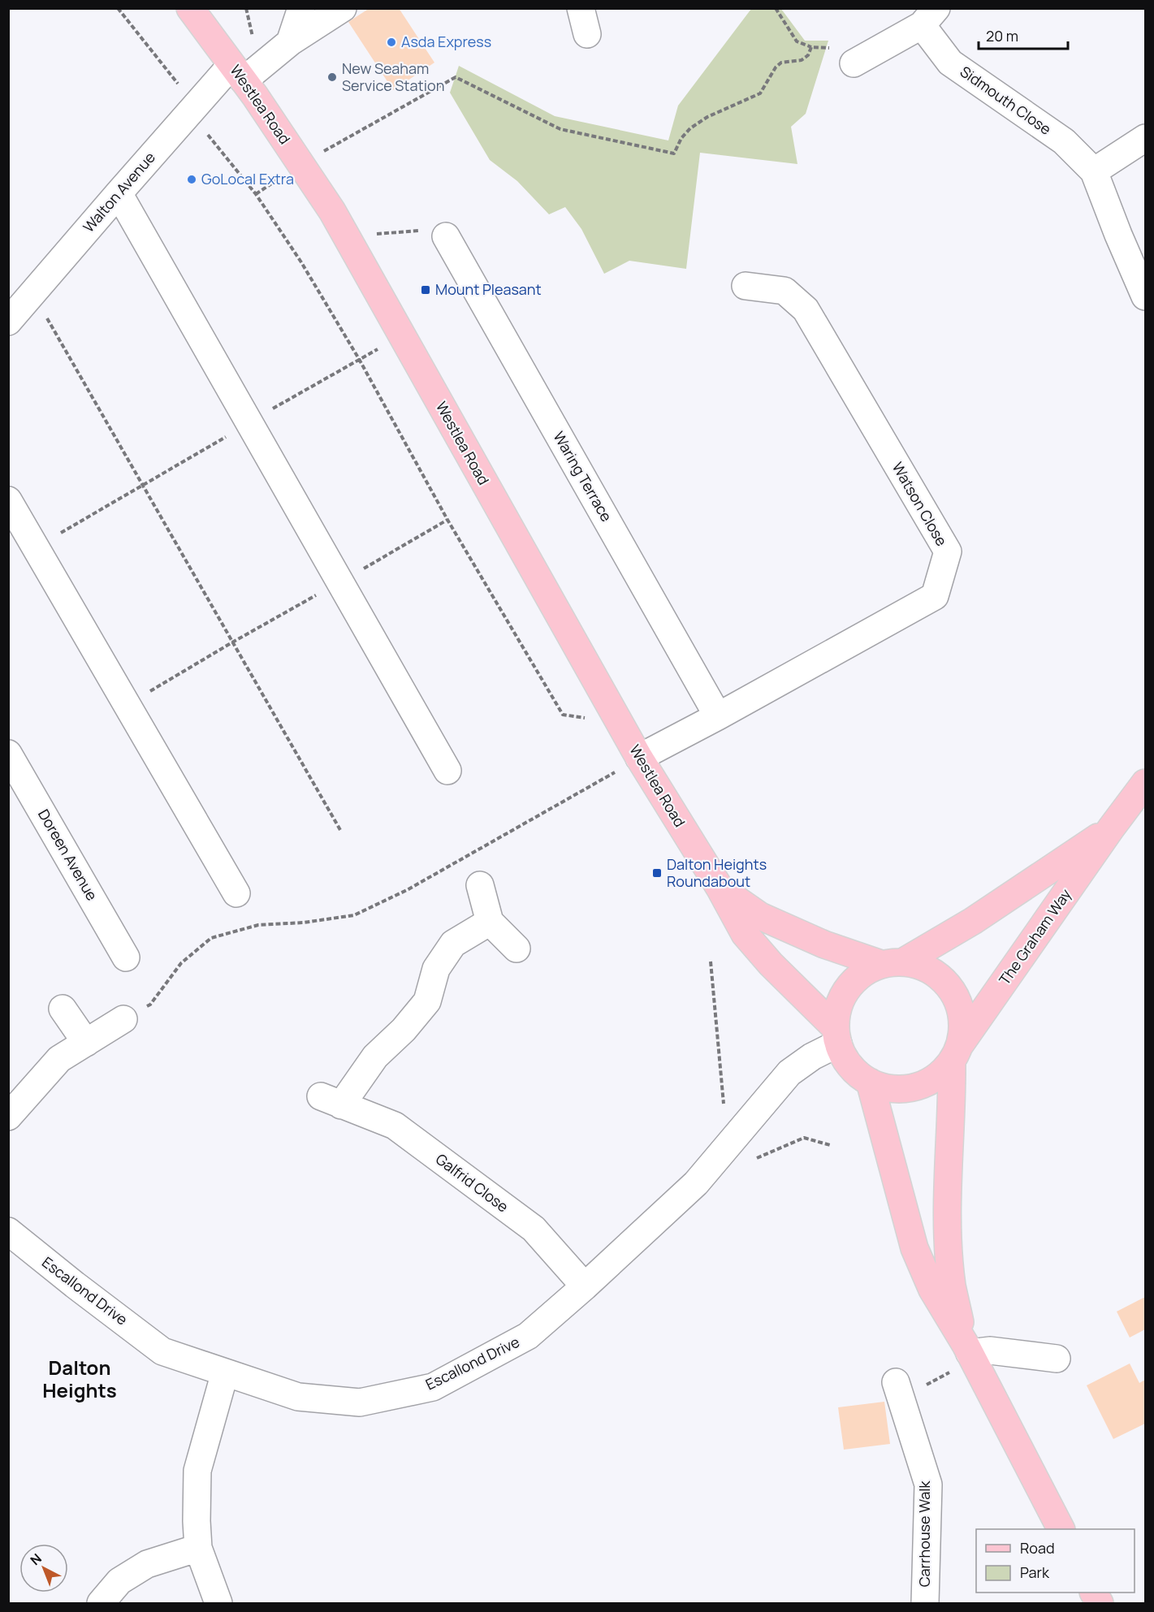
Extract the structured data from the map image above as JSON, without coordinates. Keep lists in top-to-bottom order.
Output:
{
  "streets": {
    "main road": ["Westlea Road", "The Graham Way"],
    "street": [
      "Sidmouth Close",
      "Walton Avenue",
      "Waring Terrace",
      "Watson Close",
      "Doreen Avenue",
      "Galfrid Close",
      "Escallond Drive",
      "Carrhouse Walk"
    ]
  },
  "crossings": [
    ["Westlea Road", "Walton Avenue"],
    ["Westlea Road", "Watson Close"],
    ["Westlea Road", "The Graham Way"],
    ["Westlea Road", "Escallond Drive"],
    ["Waring Terrace", "Watson Close"],
    ["The Graham Way", "Escallond Drive"],
    ["Galfrid Close", "Escallond Drive"]
  ],
  "districts": ["Dalton Heights"],
  "places": {
    "other": ["Asda Express", "New Seaham Service Station", "GoLocal Extra"],
    "transit": ["Mount Pleasant", "Dalton Heights Roundabout"]
  },
  "legend": ["Road", "Park"],
  "scale_bar": "20 m",
  "north": "top left"
}
